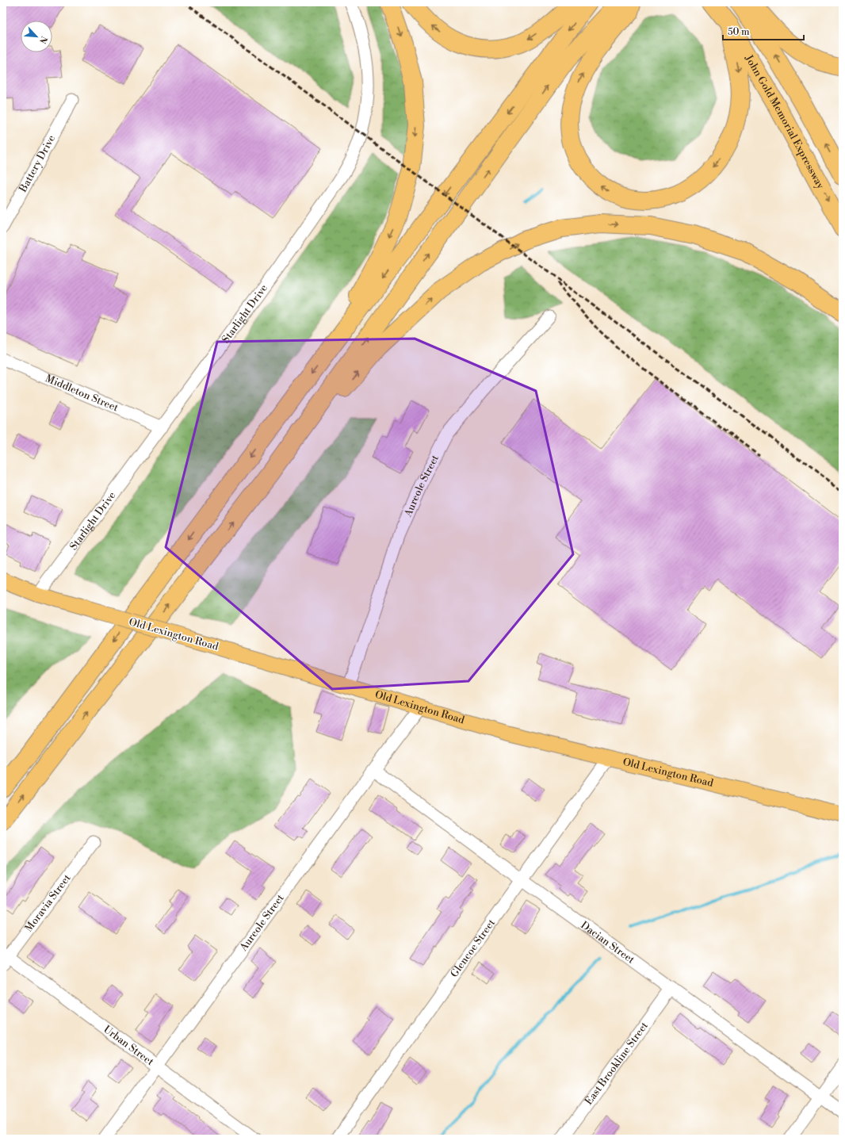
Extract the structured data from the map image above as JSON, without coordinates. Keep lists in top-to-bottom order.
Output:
{
  "streets": {
    "highway": ["John Gold Memorial Expressway"],
    "main road": ["Old Lexington Road"],
    "street": [
      "Battery Drive",
      "Starlight Drive",
      "Middleton Street",
      "Aureole Street",
      "Moravia Street",
      "Dacian Street",
      "Glencoe Street",
      "Urban Street",
      "East Brookline Street"
    ]
  },
  "crossings": [
    ["Starlight Drive", "Middleton Street"],
    ["Starlight Drive", "Old Lexington Road"],
    ["Aureole Street", "Old Lexington Road"],
    ["Aureole Street", "Dacian Street"],
    ["Aureole Street", "Urban Street"],
    ["Old Lexington Road", "Glencoe Street"],
    ["Moravia Street", "Urban Street"],
    ["Dacian Street", "Glencoe Street"],
    ["Dacian Street", "East Brookline Street"]
  ],
  "scale_bar": "50 m",
  "north": "bottom right"
}
